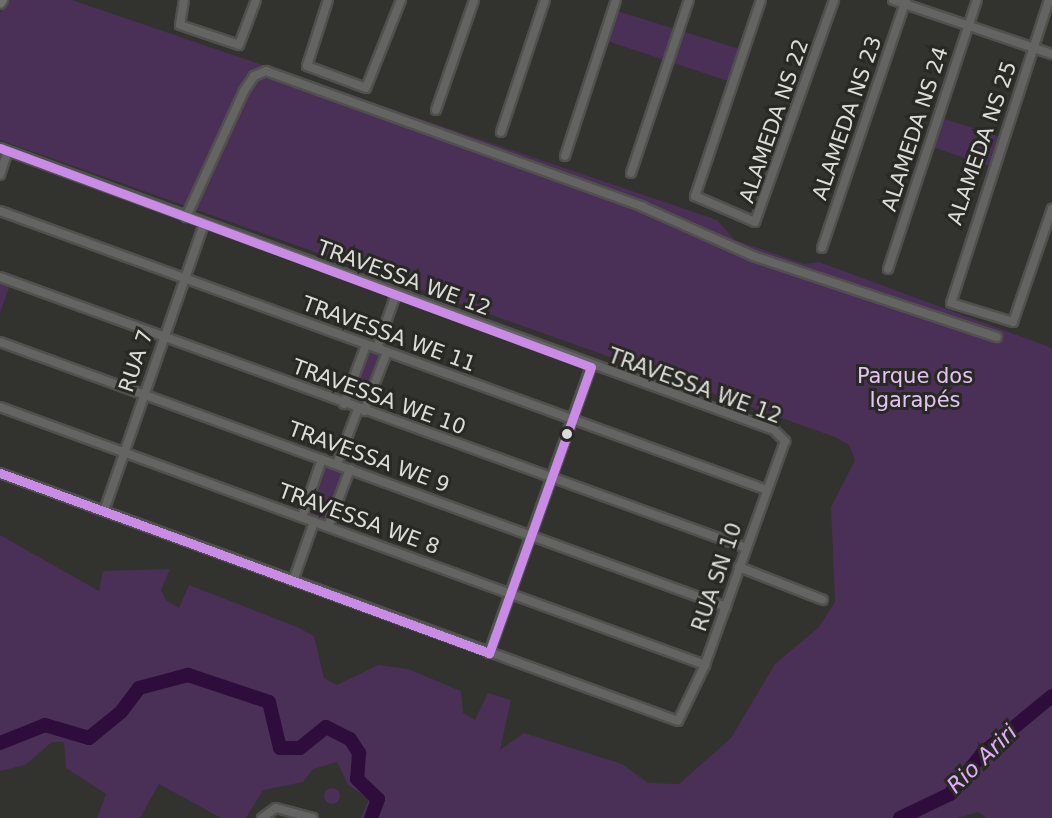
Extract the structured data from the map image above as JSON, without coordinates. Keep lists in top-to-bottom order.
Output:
{
  "streets": {
    "street": [
      "ALAMEDA NS 23",
      "ALAMEDA NS 22",
      "ALAMEDA NS 24",
      "ALAMEDA NS 25",
      "TRAVESSA WE 12",
      "TRAVESSA WE 11",
      "RUA 7",
      "TRAVESSA WE 10",
      "TRAVESSA WE 9",
      "TRAVESSA WE 8",
      "RUA SN 10"
    ]
  },
  "crossings": [
    ["TRAVESSA WE 12", "RUA 7"],
    ["TRAVESSA WE 12", "RUA SN 10"],
    ["TRAVESSA WE 11", "RUA 7"],
    ["TRAVESSA WE 11", "RUA SN 10"],
    ["RUA 7", "TRAVESSA WE 10"],
    ["RUA 7", "TRAVESSA WE 9"],
    ["RUA 7", "TRAVESSA WE 8"],
    ["TRAVESSA WE 10", "RUA SN 10"],
    ["TRAVESSA WE 9", "RUA SN 10"],
    ["TRAVESSA WE 8", "RUA SN 10"]
  ],
  "water": ["Rio Ariri"],
  "parks": ["Parque dos Igarapés"]
}
